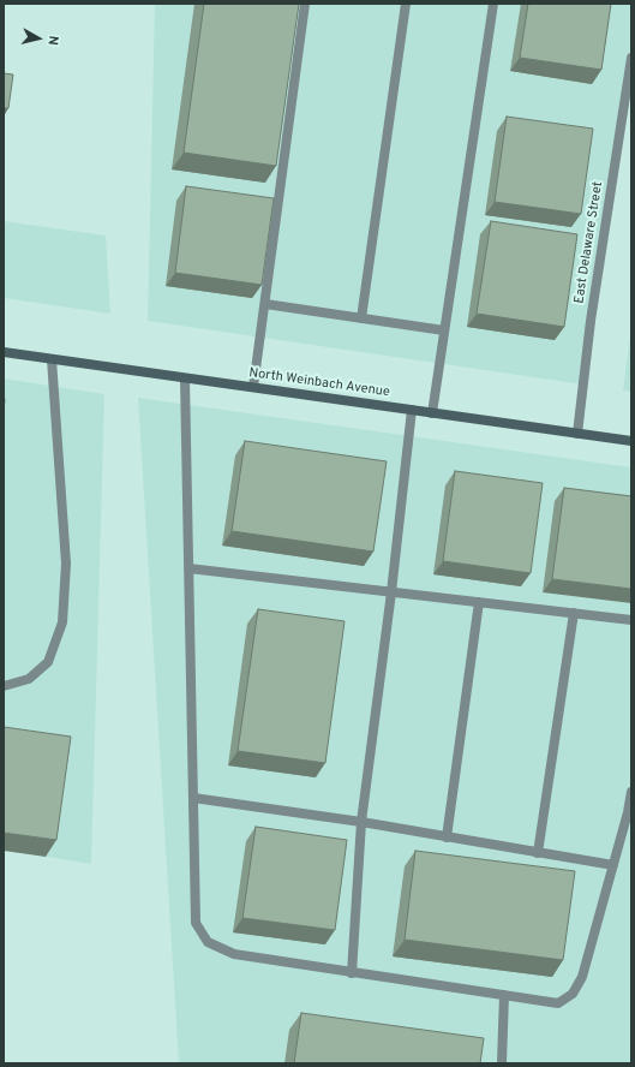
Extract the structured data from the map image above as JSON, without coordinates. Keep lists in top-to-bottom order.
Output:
{
  "streets": {
    "main road": ["North Weinbach Avenue"],
    "street": ["East Delaware Street"]
  },
  "crossings": [
    ["East Delaware Street", "North Weinbach Avenue"]
  ],
  "north": "right"
}
